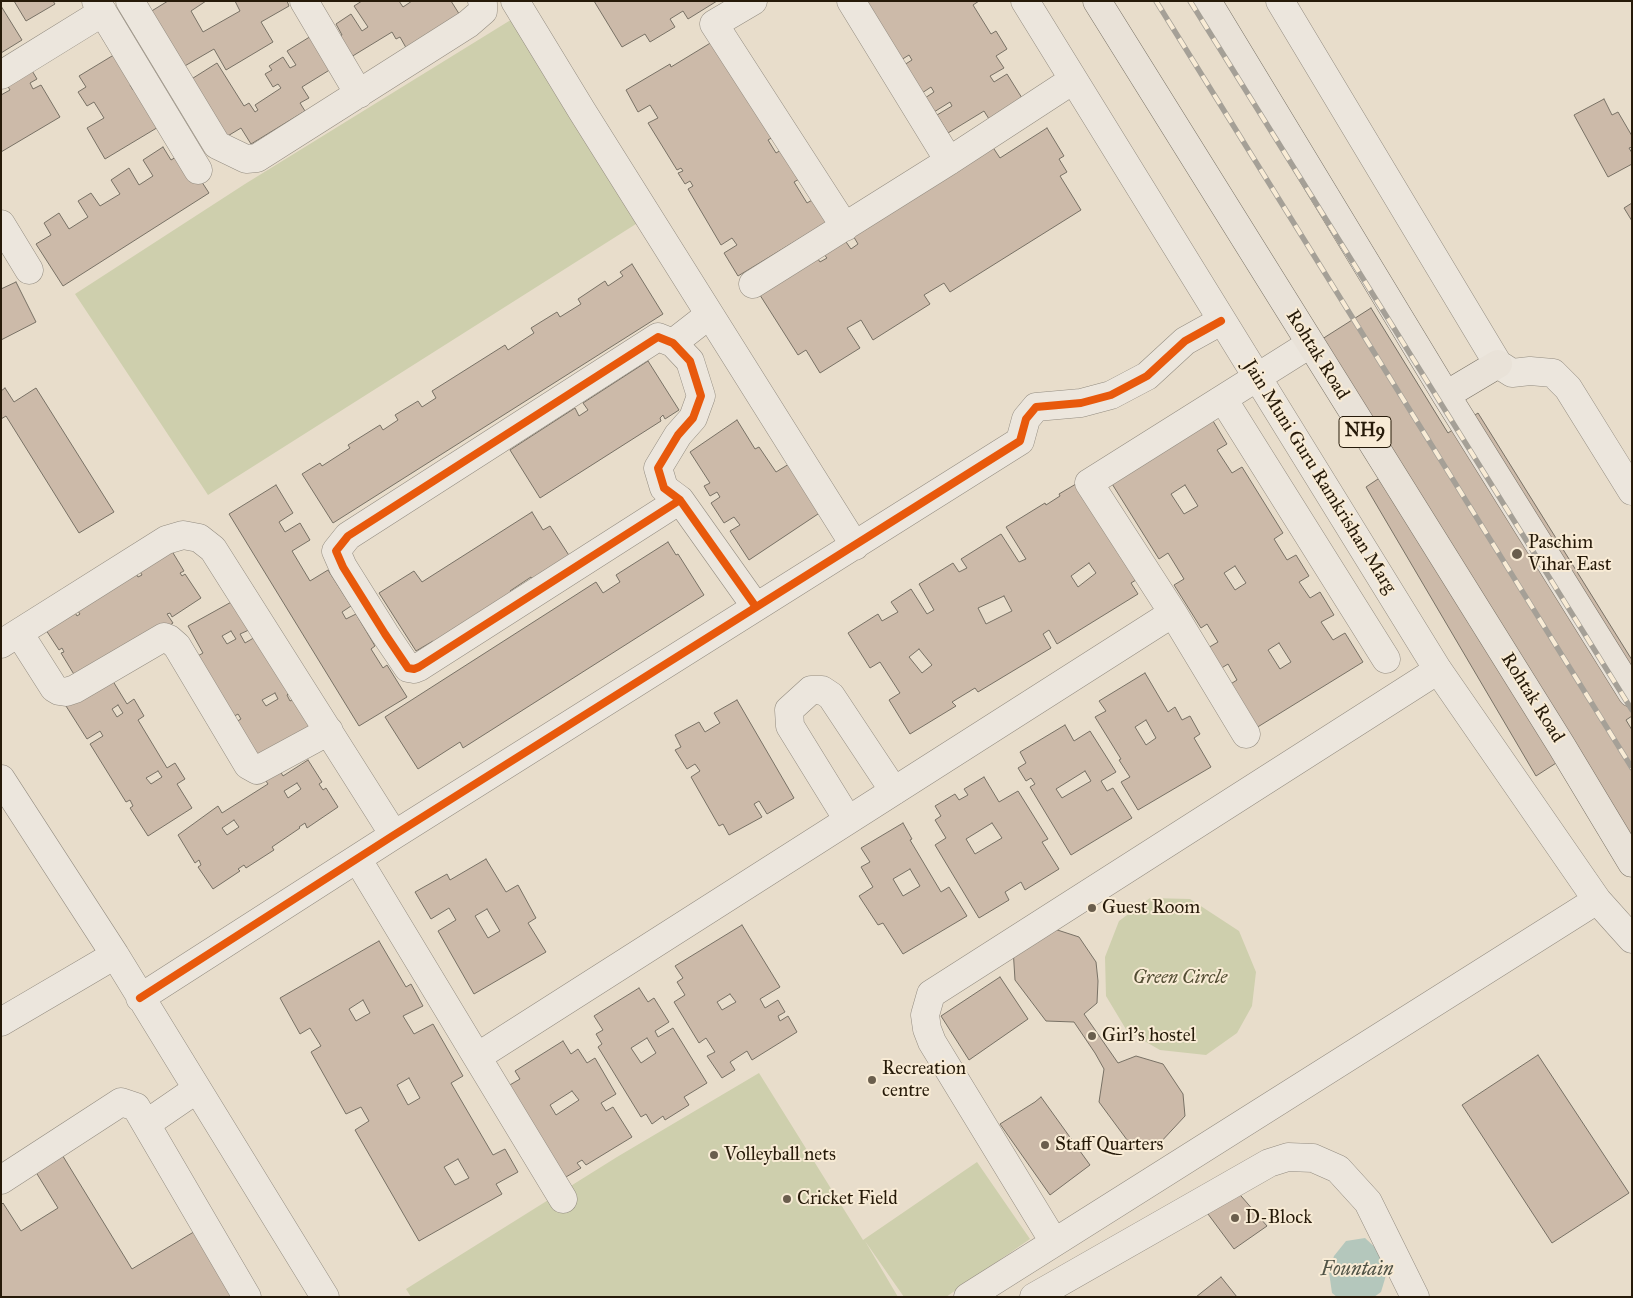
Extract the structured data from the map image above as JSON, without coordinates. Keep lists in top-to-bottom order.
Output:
{
  "streets": {
    "main road": ["Rohtak Road", "NH9"],
    "street": ["Jain Muni Guru Ramkrishan Marg"]
  },
  "water": ["Fountain"],
  "parks": ["Green Circle"],
  "places": [
    "Paschim Vihar East",
    "Guest Room",
    "Girl's hostel",
    "Recreation centre",
    "Staff Quarters",
    "Volleyball nets",
    "Cricket Field",
    "D-Block"
  ]
}
